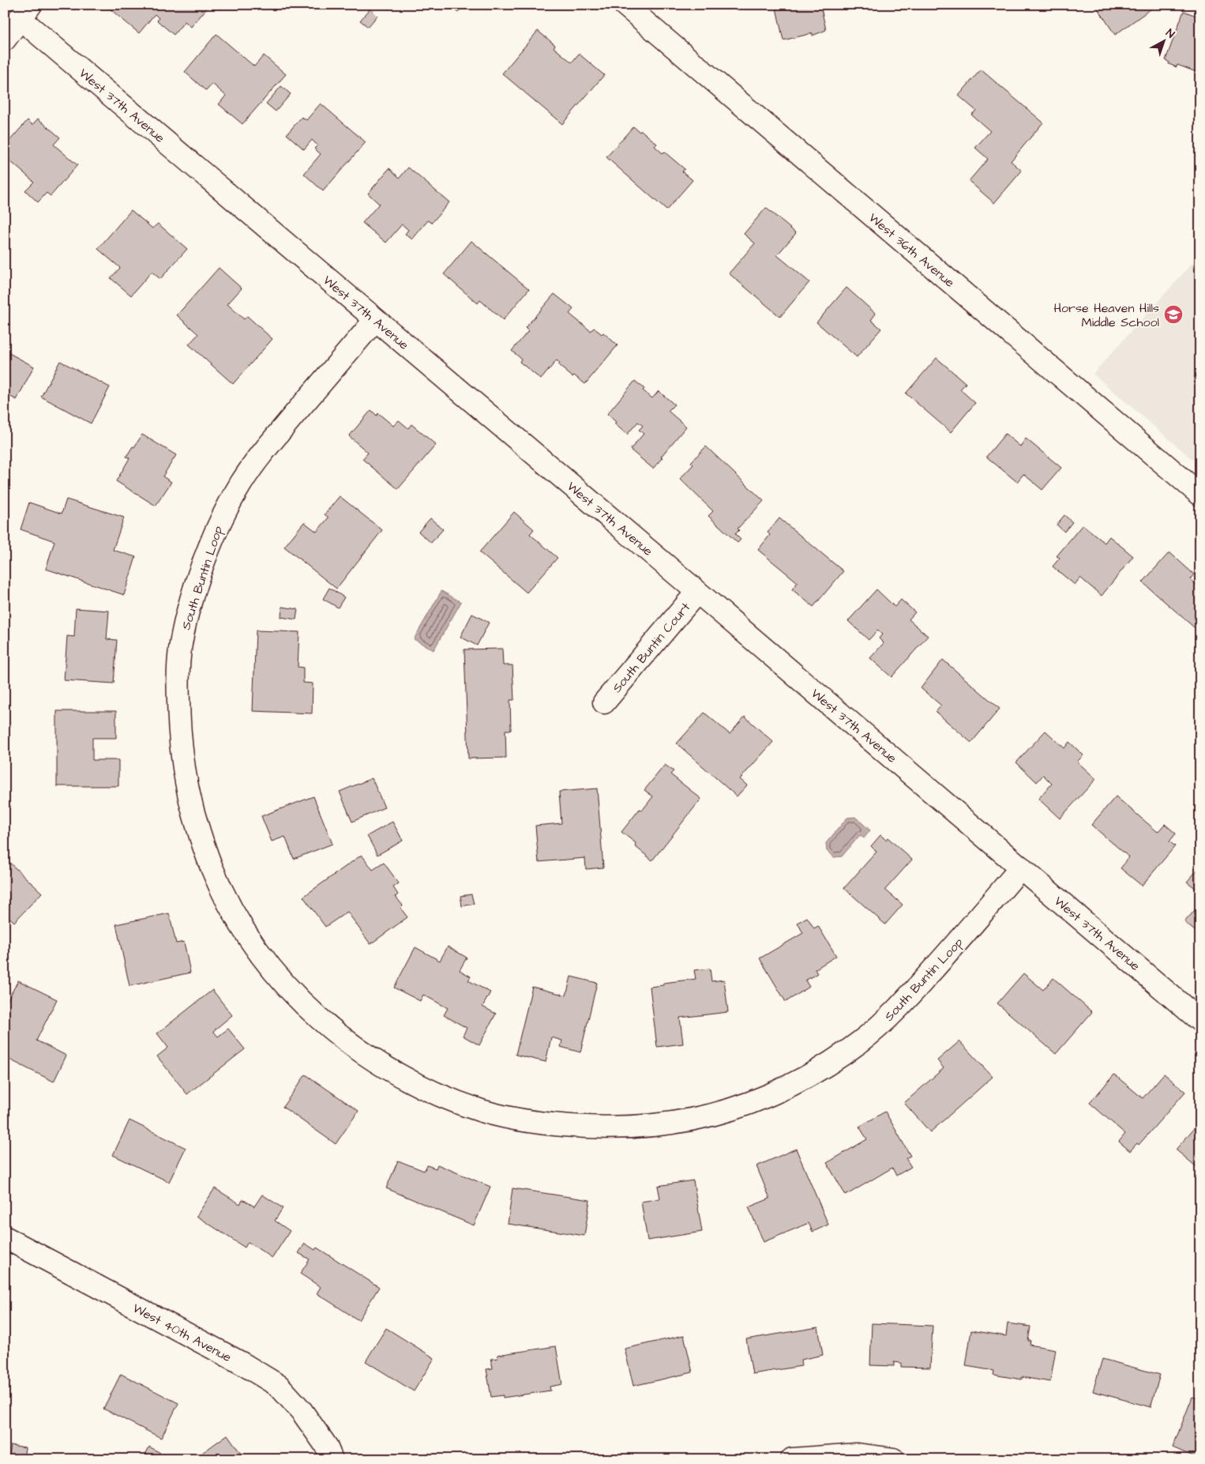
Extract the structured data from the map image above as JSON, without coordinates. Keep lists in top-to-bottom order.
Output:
{
  "streets": {
    "street": [
      "West 37th Avenue",
      "West 36th Avenue",
      "South Buntin Loop",
      "South Buntin Court",
      "West 40th Avenue"
    ]
  },
  "crossings": [
    ["West 37th Avenue", "South Buntin Loop"],
    ["West 37th Avenue", "South Buntin Court"]
  ],
  "places": {
    "school or university": ["Horse Heaven Hills Middle School"]
  },
  "north": "top right"
}
